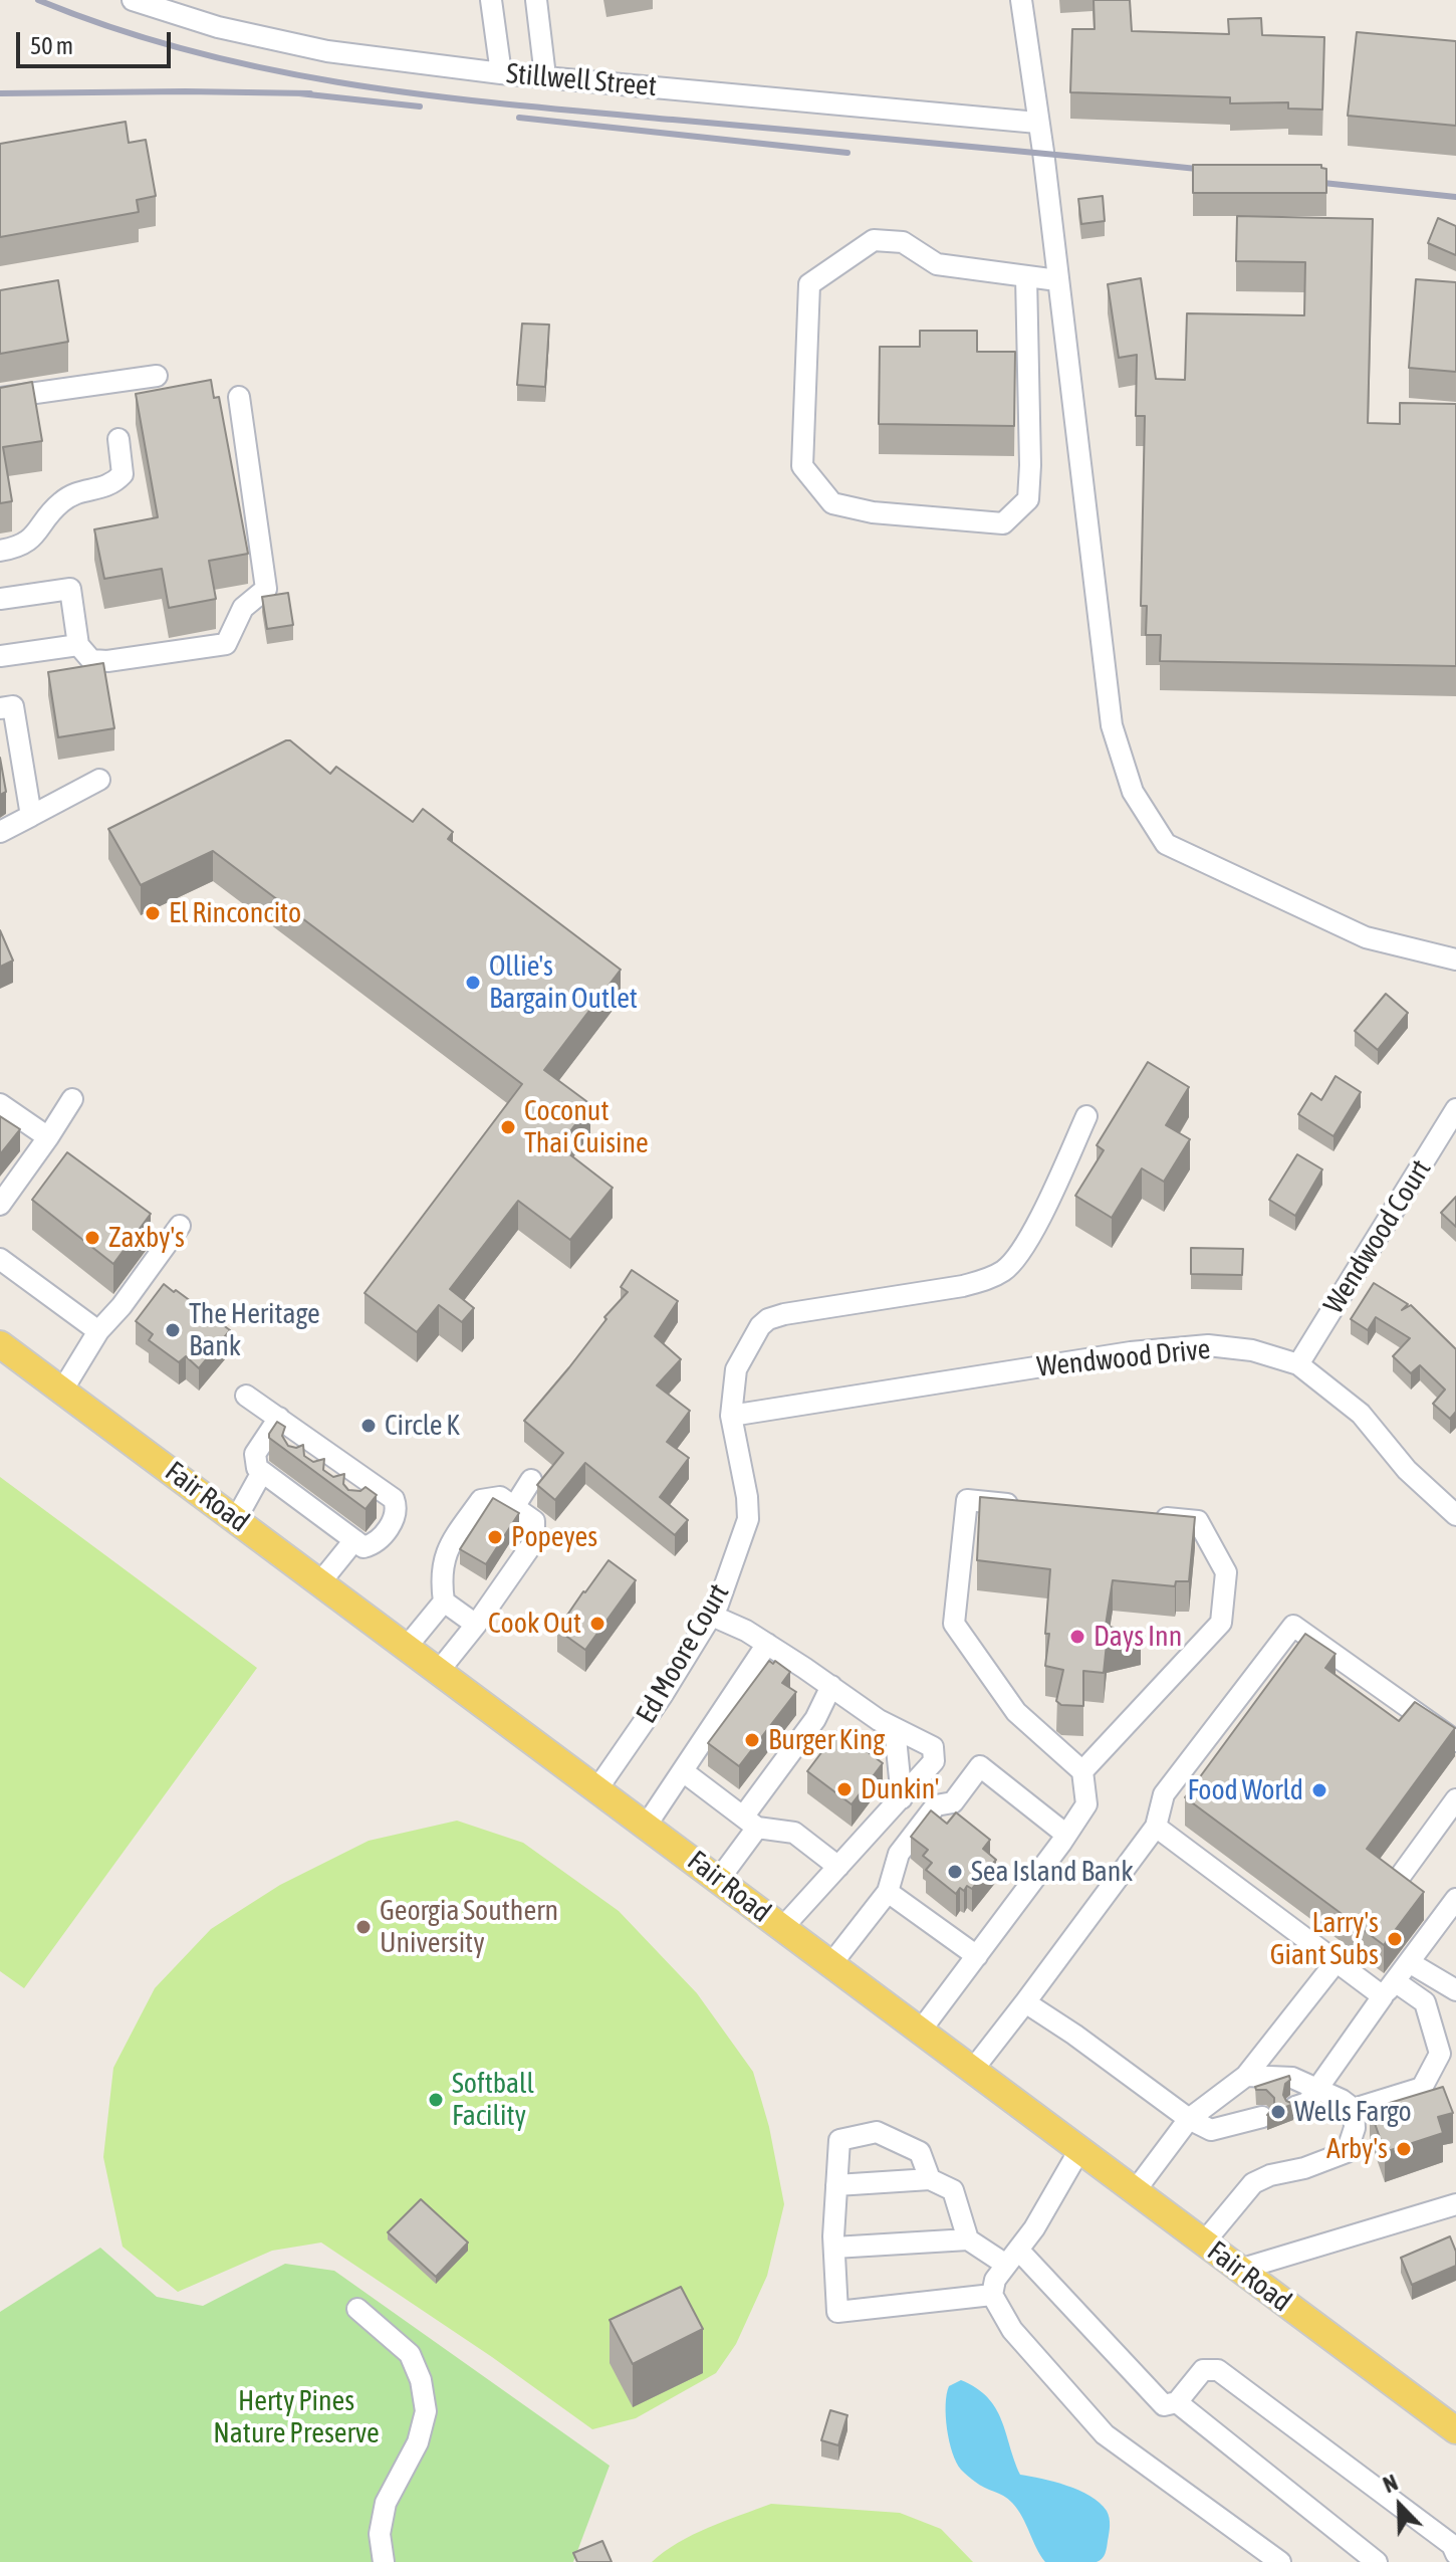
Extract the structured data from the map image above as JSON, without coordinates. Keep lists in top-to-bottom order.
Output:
{
  "streets": {
    "main road": ["Fair Road"],
    "street": [
      "Stillwell Street",
      "Wendwood Court",
      "Wendwood Drive",
      "Ed Moore Court"
    ]
  },
  "crossings": [
    ["Wendwood Court", "Wendwood Drive"],
    ["Wendwood Drive", "Ed Moore Court"],
    ["Fair Road", "Ed Moore Court"]
  ],
  "parks": ["Herty Pines Nature Preserve"],
  "places": [
    "El Rinconcito",
    "Ollie's Bargain Outlet",
    "Coconut Thai Cuisine",
    "Zaxby's",
    "The Heritage Bank",
    "Circle K",
    "Popeyes",
    "Cook Out",
    "Days Inn",
    "Burger King",
    "Dunkin'",
    "Food World",
    "Sea Island Bank",
    "Georgia Southern University",
    "Larry's Giant Subs",
    "Softball Facility",
    "Wells Fargo",
    "Arby's"
  ],
  "scale_bar": "50 m",
  "north": "top left"
}
